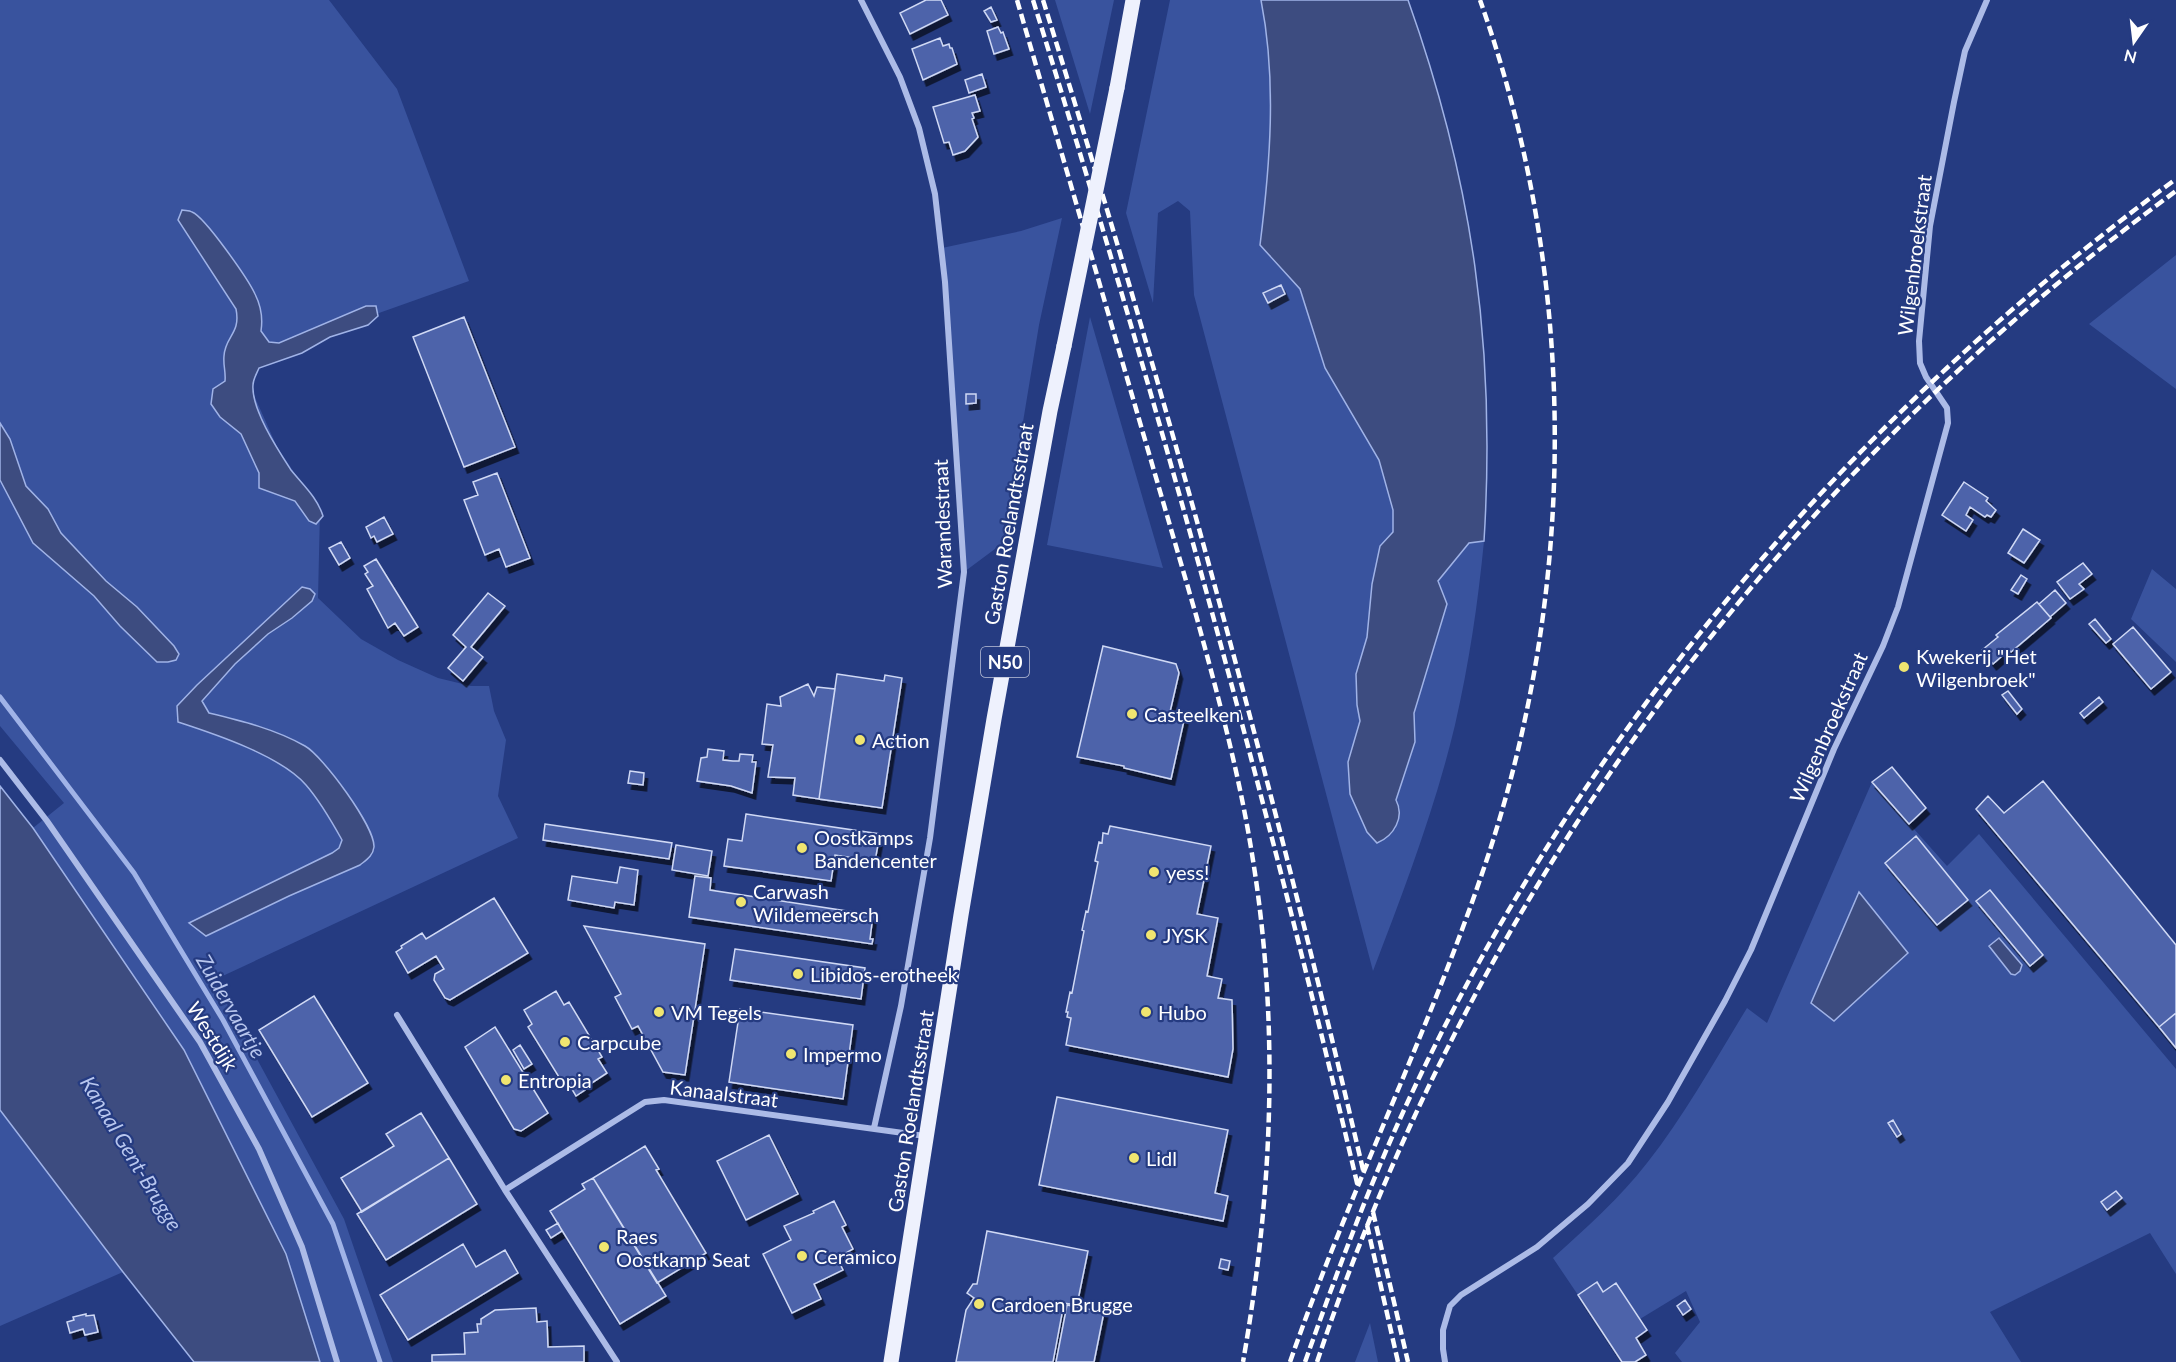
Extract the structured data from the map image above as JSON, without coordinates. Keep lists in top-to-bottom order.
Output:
{
  "streets": {
    "main road": ["Gaston Roelandtsstraat", "N50"],
    "street": [
      "Wilgenbroekstraat",
      "Warandestraat",
      "Westdijk",
      "Kanaalstraat"
    ]
  },
  "crossings": [
    ["Warandestraat", "Kanaalstraat"],
    ["Gaston Roelandtsstraat", "Kanaalstraat"]
  ],
  "water": ["Zuidervaartje", "Kanaal Gent-Brugge"],
  "places": [
    "Kwekerij \"Het Wilgenbroek\"",
    "Casteelken",
    "Action",
    "Oostkamps Bandencenter",
    "yess!",
    "Carwash Wildemeersch",
    "JYSK",
    "Libidos-erotheek",
    "VM Tegels",
    "Hubo",
    "Carpcube",
    "Impermo",
    "Entropia",
    "Lidl",
    "Raes Oostkamp Seat",
    "Ceramico",
    "Cardoen Brugge"
  ],
  "north": "bottom"
}
